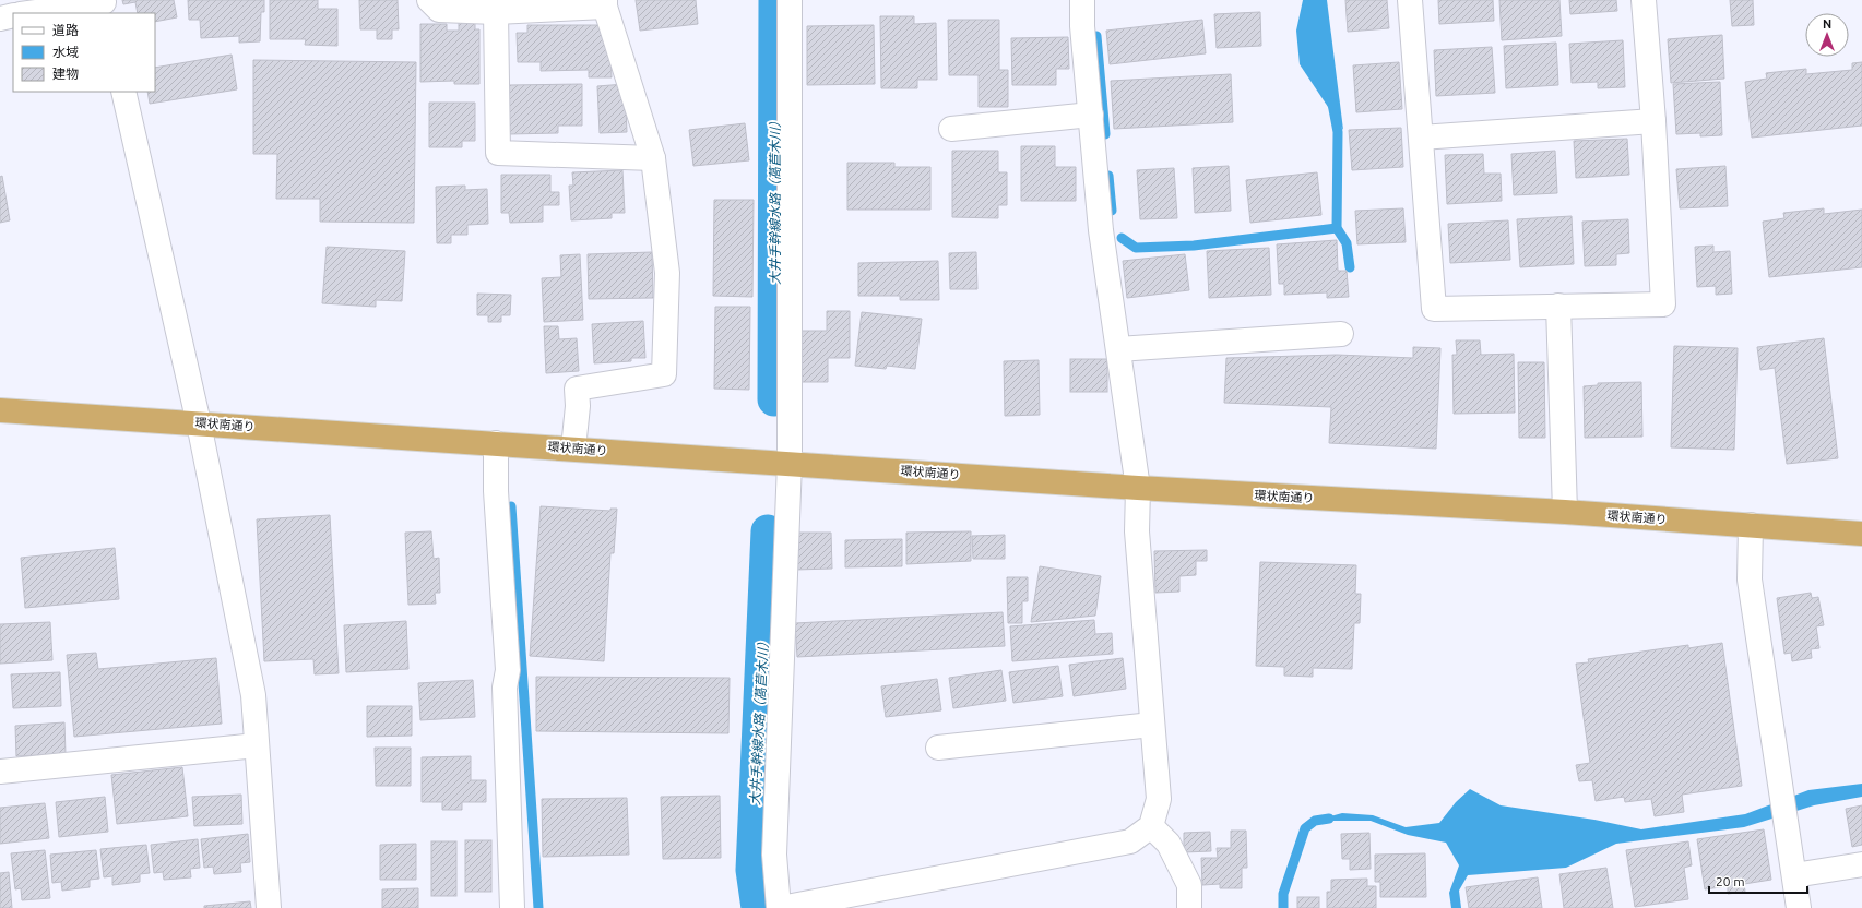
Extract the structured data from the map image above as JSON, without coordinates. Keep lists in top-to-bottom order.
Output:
{
  "streets": {
    "highway": ["環状南通り"]
  },
  "water": ["大井手幹線水路（萵苣木川）"],
  "legend": ["道路", "水域", "建物"],
  "scale_bar": "20 m",
  "north": "top"
}
